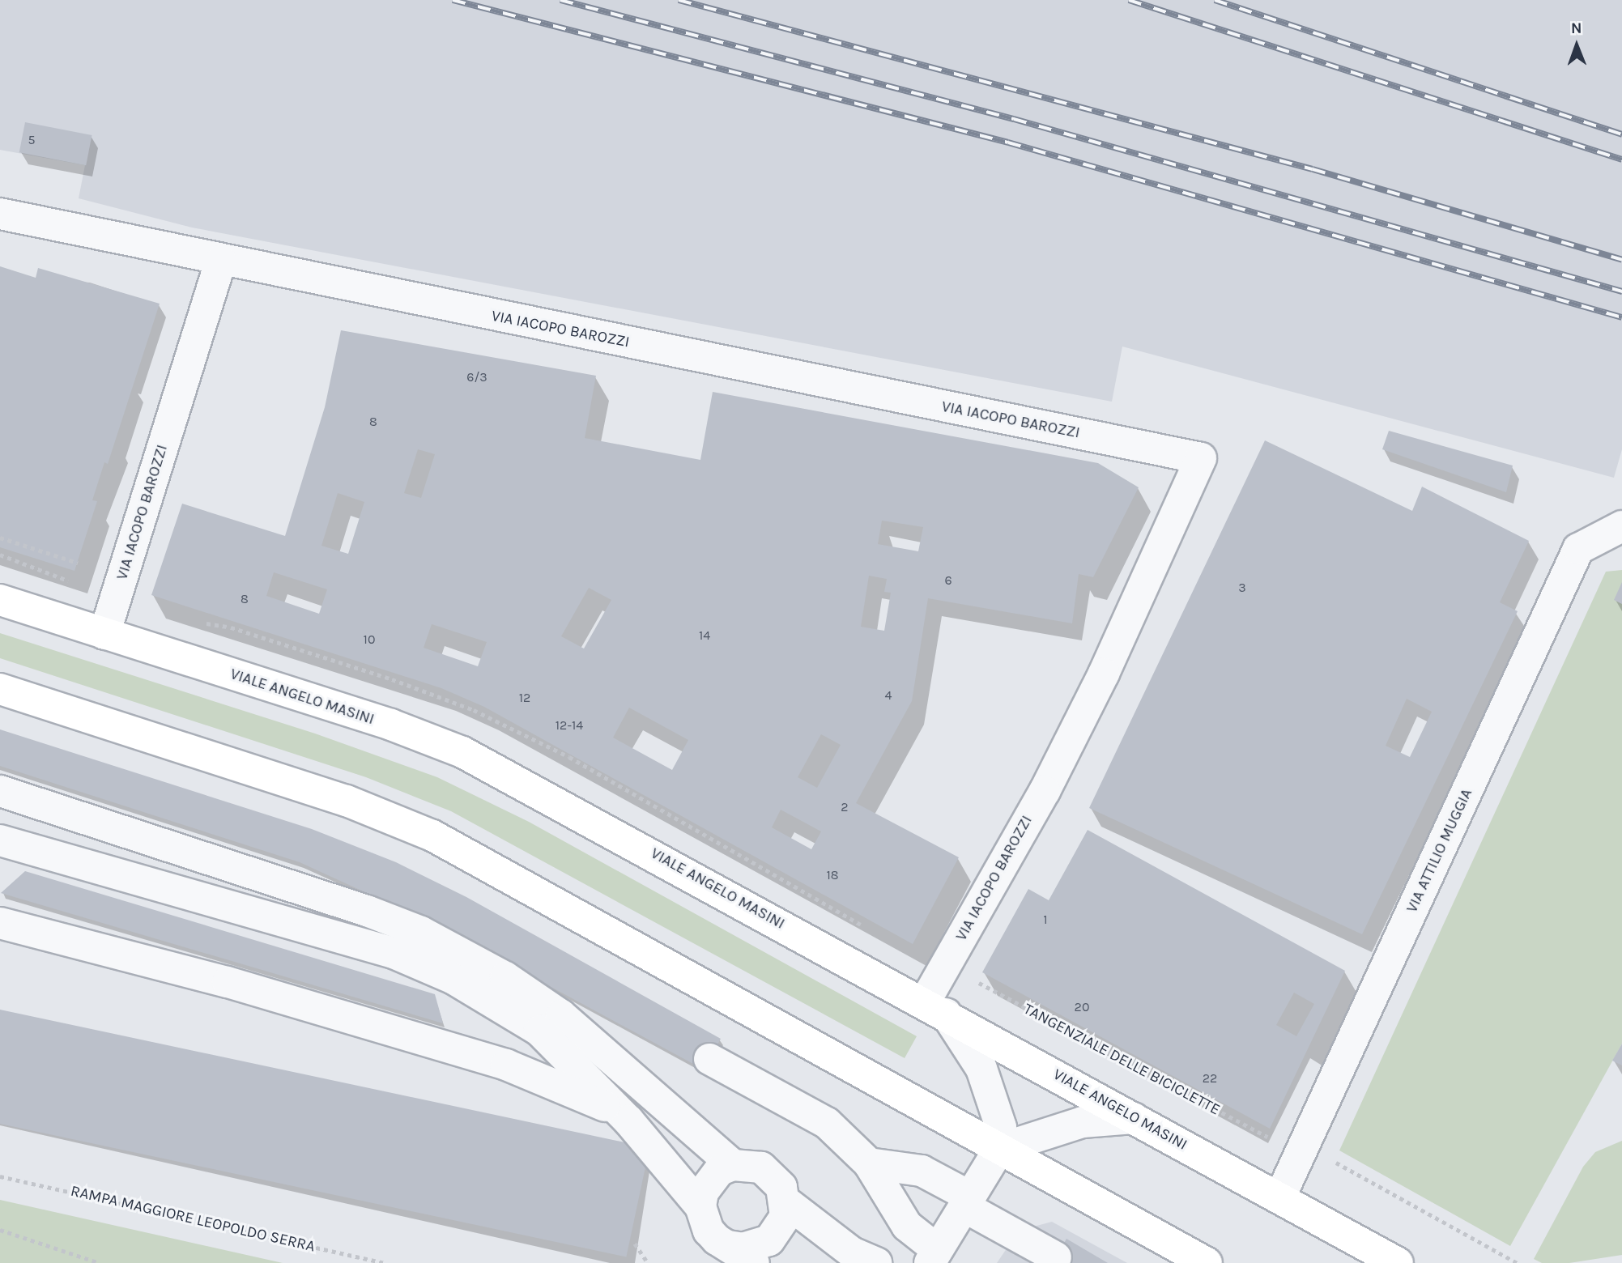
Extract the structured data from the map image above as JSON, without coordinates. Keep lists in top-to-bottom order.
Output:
{
  "streets": {
    "main road": ["VIALE ANGELO MASINI"],
    "street": ["VIA IACOPO BAROZZI", "VIA ATTILIO MUGGIA"],
    "path": ["TANGENZIALE DELLE BICICLETTE", "RAMPA MAGGIORE LEOPOLDO SERRA"]
  },
  "crossings": [
    ["VIA IACOPO BAROZZI", "VIALE ANGELO MASINI"],
    ["VIALE ANGELO MASINI", "VIA ATTILIO MUGGIA"]
  ],
  "house_numbers": [
    "5",
    "6/3",
    "8",
    "6",
    "3",
    "8",
    "14",
    "10",
    "4",
    "12",
    "12-14",
    "2",
    "18",
    "1",
    "20",
    "22"
  ],
  "north": "top"
}
